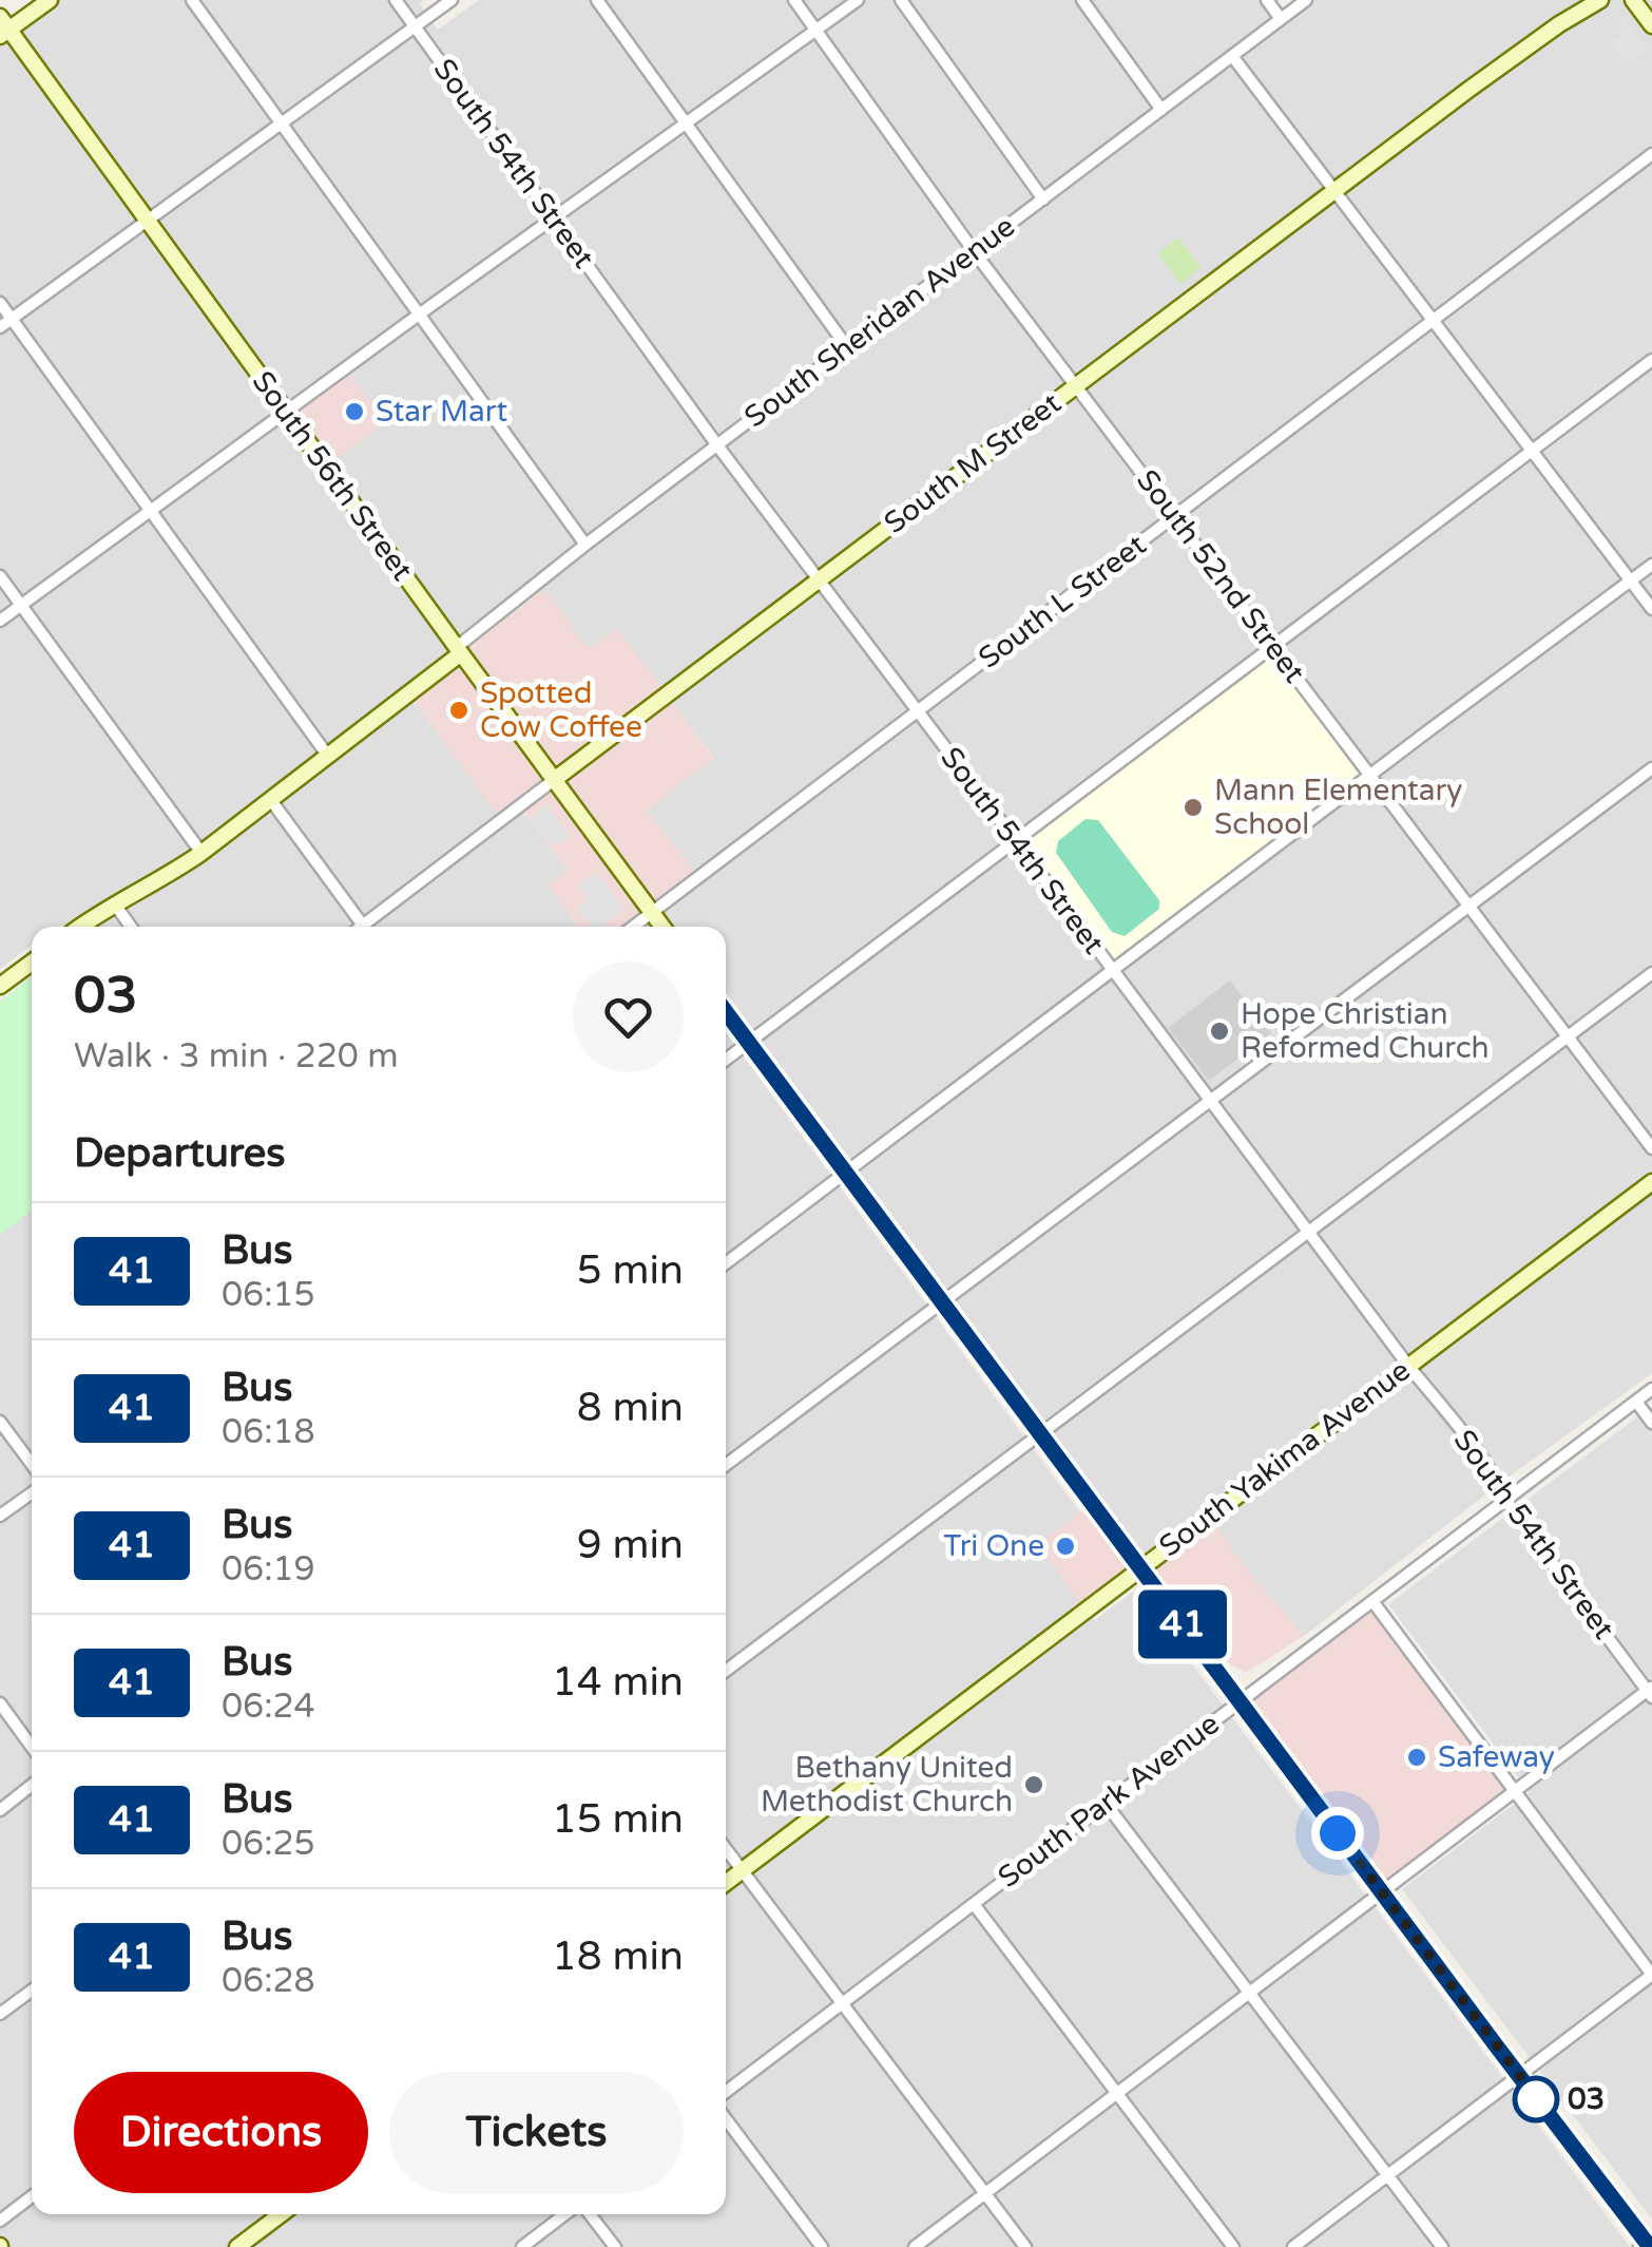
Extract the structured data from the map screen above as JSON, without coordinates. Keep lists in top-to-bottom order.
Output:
{
  "streets": {
    "main road": [
      "South Sheridan Avenue",
      "South M Street",
      "South 56th Street",
      "South Yakima Avenue"
    ],
    "street": [
      "South 54th Street",
      "South 52nd Street",
      "South L Street",
      "South Park Avenue"
    ]
  },
  "crossings": [
    ["South 54th Street", "South Sheridan Avenue"],
    ["South 54th Street", "South M Street"],
    ["South 54th Street", "South L Street"],
    ["South 54th Street", "South Yakima Avenue"],
    ["South 54th Street", "South Park Avenue"],
    ["South Sheridan Avenue", "South 56th Street"],
    ["South Sheridan Avenue", "South 52nd Street"],
    ["South M Street", "South 56th Street"],
    ["South M Street", "South 52nd Street"],
    ["South 56th Street", "South L Street"],
    ["South 52nd Street", "South L Street"]
  ],
  "places": [
    "Star Mart",
    "Spotted Cow Coffee",
    "Mann Elementary School",
    "Hope Christian Reformed Church",
    "Tri One",
    "Safeway",
    "Bethany United Methodist Church",
    "03"
  ],
  "lines": ["bus line 41"],
  "page": {
    "on_map": "41",
    "heading": [
      ["03", "Walk · 3 min · 220 m"],
      "Departures"
    ],
    "list": [
      {
        "mark": "41",
        "name": "Bus",
        "note": "06:15",
        "value": "5 min"
      },
      {
        "mark": "41",
        "name": "Bus",
        "note": "06:18",
        "value": "8 min"
      },
      {
        "mark": "41",
        "name": "Bus",
        "note": "06:19",
        "value": "9 min"
      },
      {
        "mark": "41",
        "name": "Bus",
        "note": "06:24",
        "value": "14 min"
      },
      {
        "mark": "41",
        "name": "Bus",
        "note": "06:25",
        "value": "15 min"
      },
      {
        "mark": "41",
        "name": "Bus",
        "note": "06:28",
        "value": "18 min"
      }
    ],
    "buttons": ["Directions", "Tickets"]
  }
}
